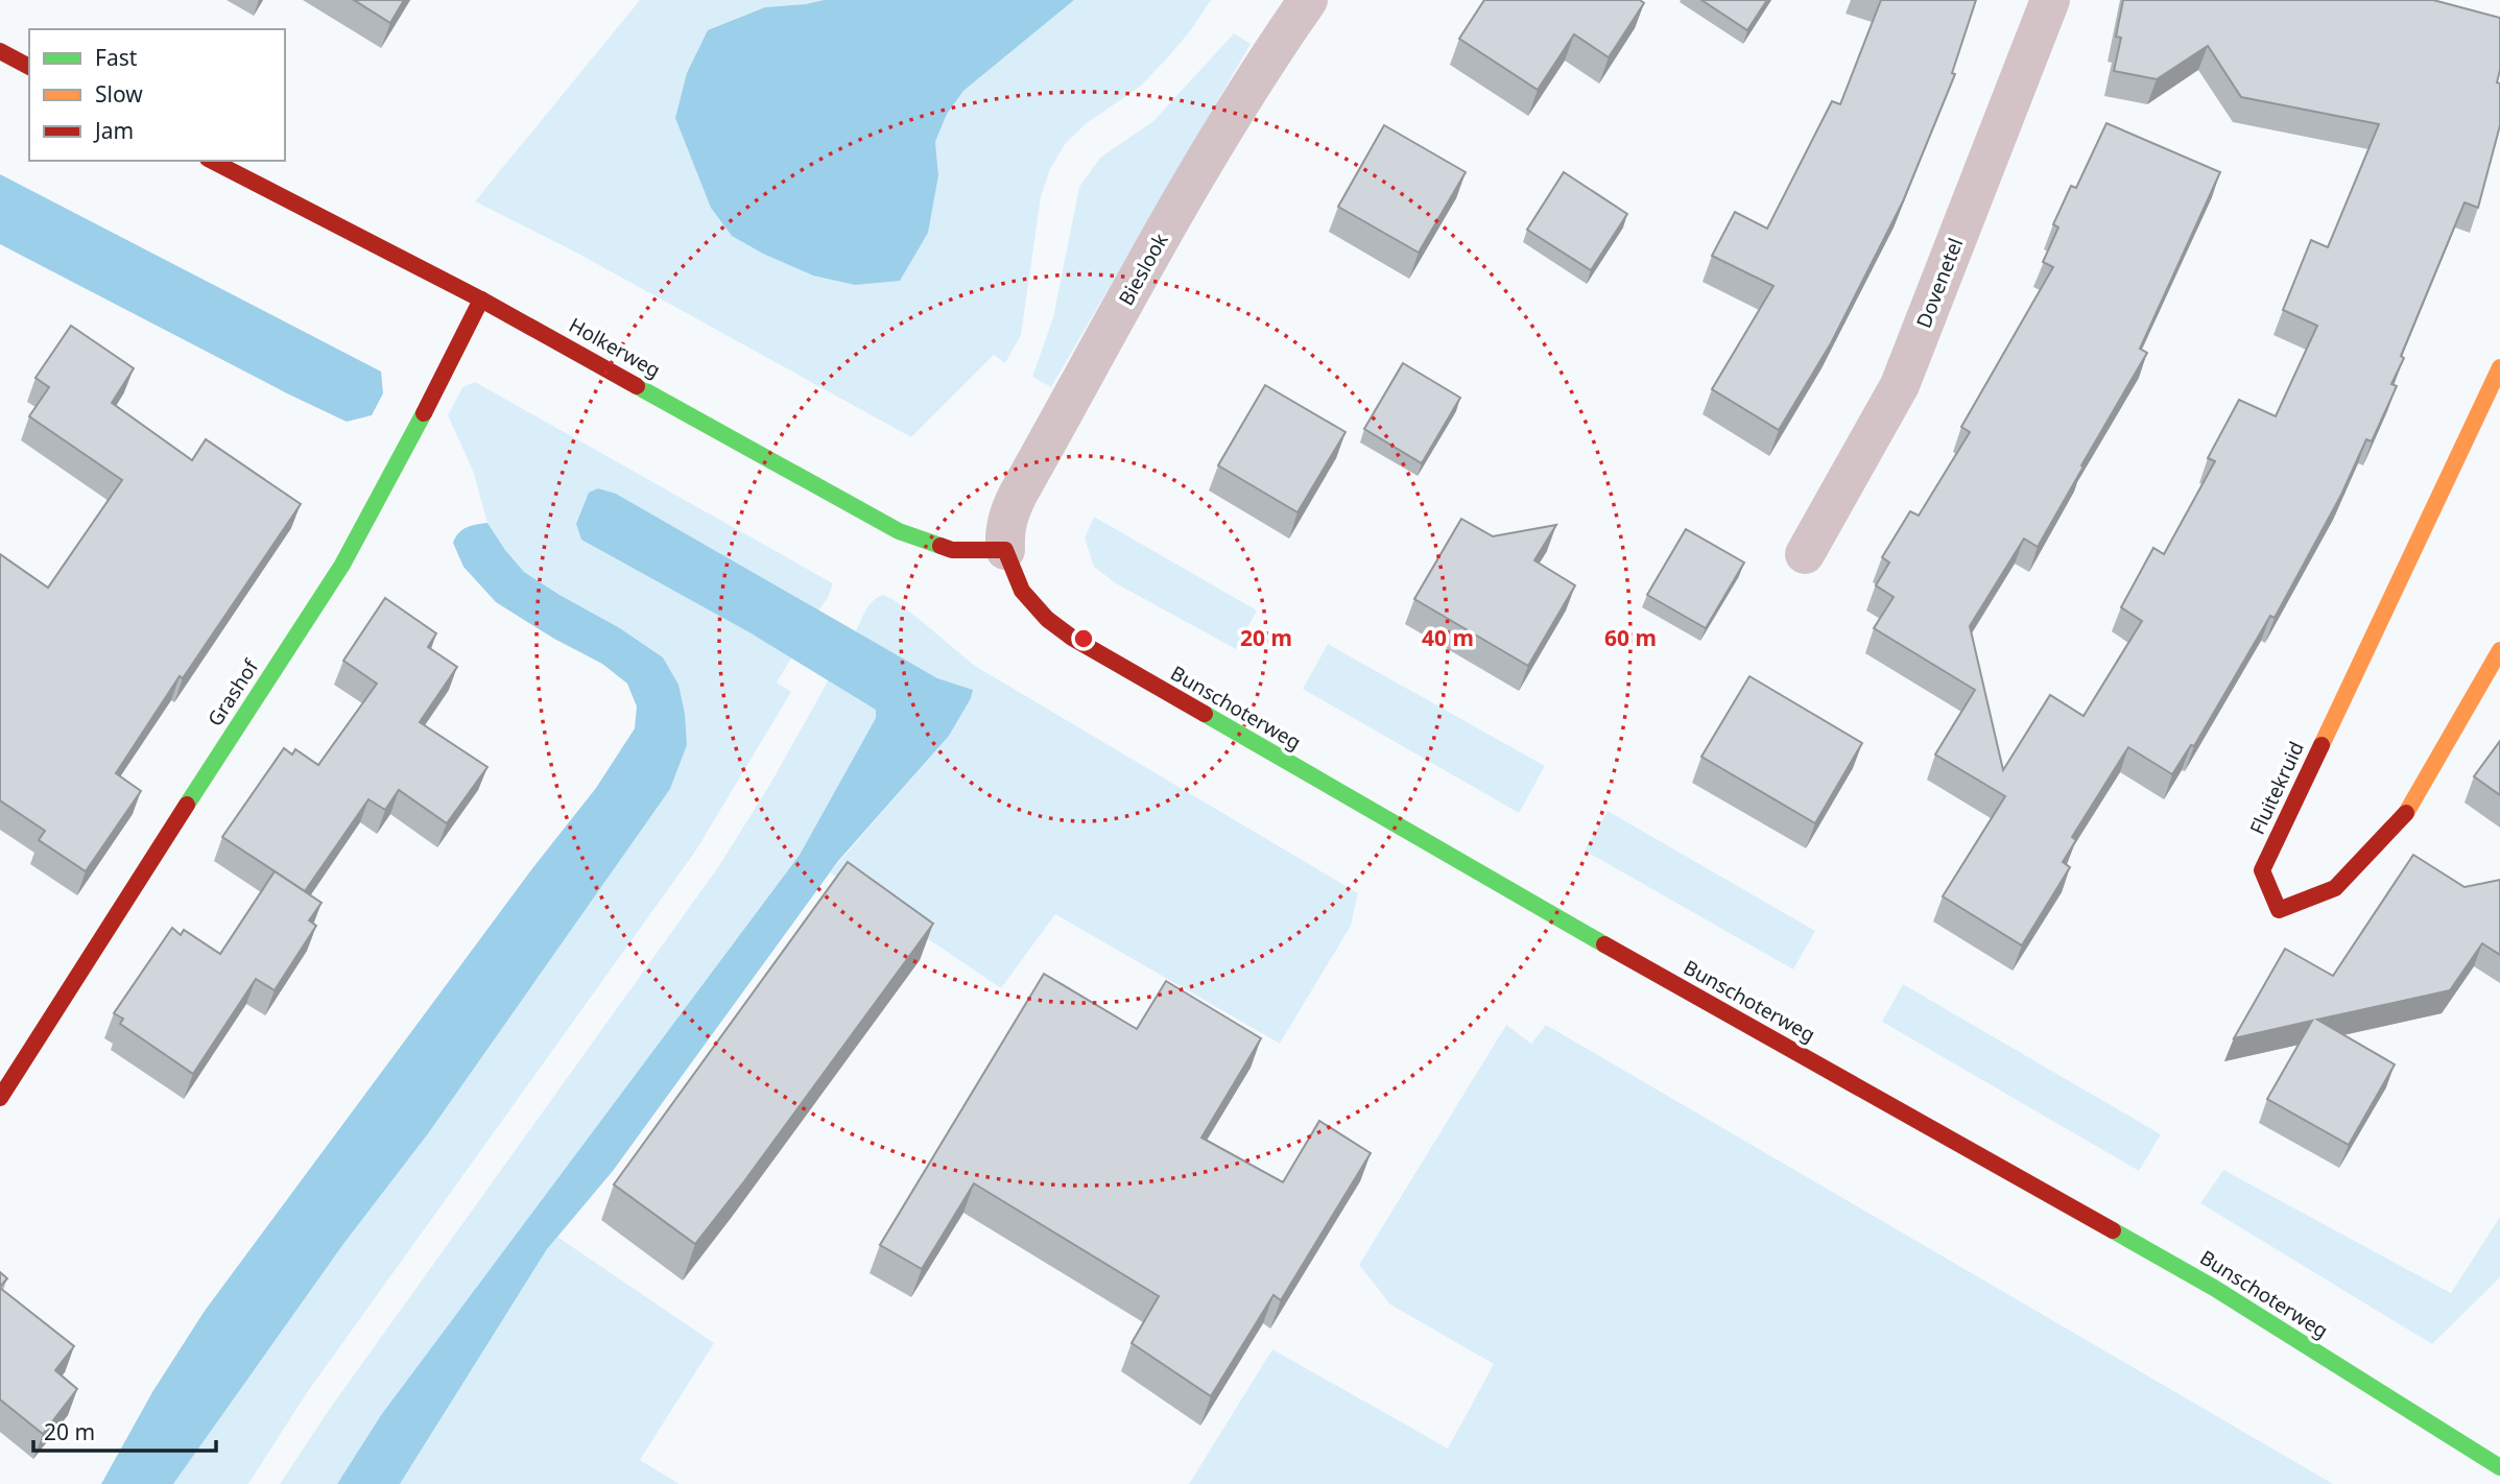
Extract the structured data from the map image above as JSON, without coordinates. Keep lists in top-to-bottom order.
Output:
{
  "streets": {
    "street": [
      "Bieslook",
      "Dovenetel",
      "Holkerweg",
      "Grashof",
      "Bunschoterweg",
      "Fluitekruid"
    ]
  },
  "crossings": [
    ["Bieslook", "Holkerweg"],
    ["Bieslook", "Bunschoterweg"],
    ["Holkerweg", "Grashof"],
    ["Holkerweg", "Bunschoterweg"]
  ],
  "legend": ["Fast", "Slow", "Jam"],
  "scale_bar": "20 m",
  "rings": ["20 m", "40 m", "60 m"]
}
